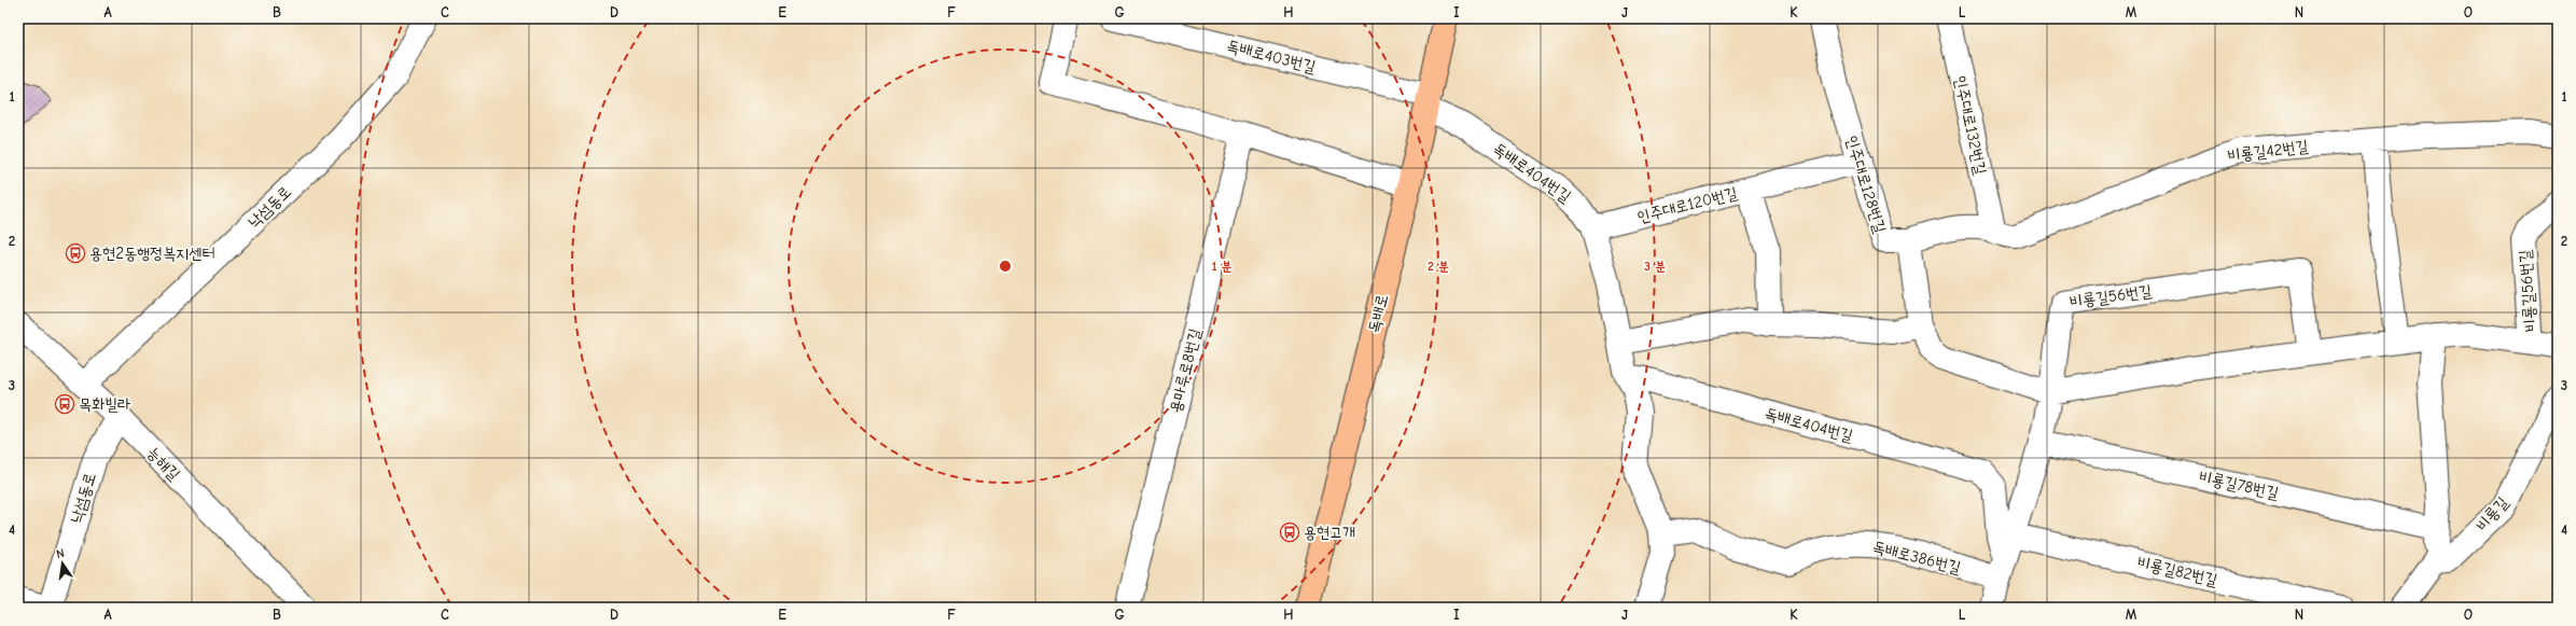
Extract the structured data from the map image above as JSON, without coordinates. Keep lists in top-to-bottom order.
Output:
{
  "streets": {
    "main road": ["독배로"],
    "street": [
      "독배로403번길",
      "인주대로132번길",
      "비룡길42번길",
      "독배로404번길",
      "인주대로128번길",
      "인주대로120번길",
      "낙섬동로",
      "비룡길56번길",
      "용마루로8번길",
      "능해길",
      "비룡길78번길",
      "비룡길",
      "독배로386번길",
      "비룡길82번길"
    ]
  },
  "crossings": [
    ["독배로403번길", "독배로404번길"],
    ["독배로403번길", "독배로"],
    ["인주대로132번길", "비룡길42번길"],
    ["비룡길42번길", "인주대로128번길"],
    ["독배로404번길", "인주대로120번길"],
    ["독배로404번길", "독배로"],
    ["독배로404번길", "독배로386번길"],
    ["인주대로128번길", "비룡길56번길"],
    ["낙섬동로", "능해길"]
  ],
  "places": {
    "bus stop": ["용현2동행정복지센터", "목화빌라", "용현고개"]
  },
  "north": "top",
  "grid": {
    "columns": [
      "A",
      "B",
      "C",
      "D",
      "E",
      "F",
      "G",
      "H",
      "I",
      "J",
      "K",
      "L",
      "M",
      "N",
      "O"
    ],
    "rows": [
      "1",
      "2",
      "3",
      "4"
    ]
  },
  "rings": ["1 분", "2 분", "3 분"]
}
